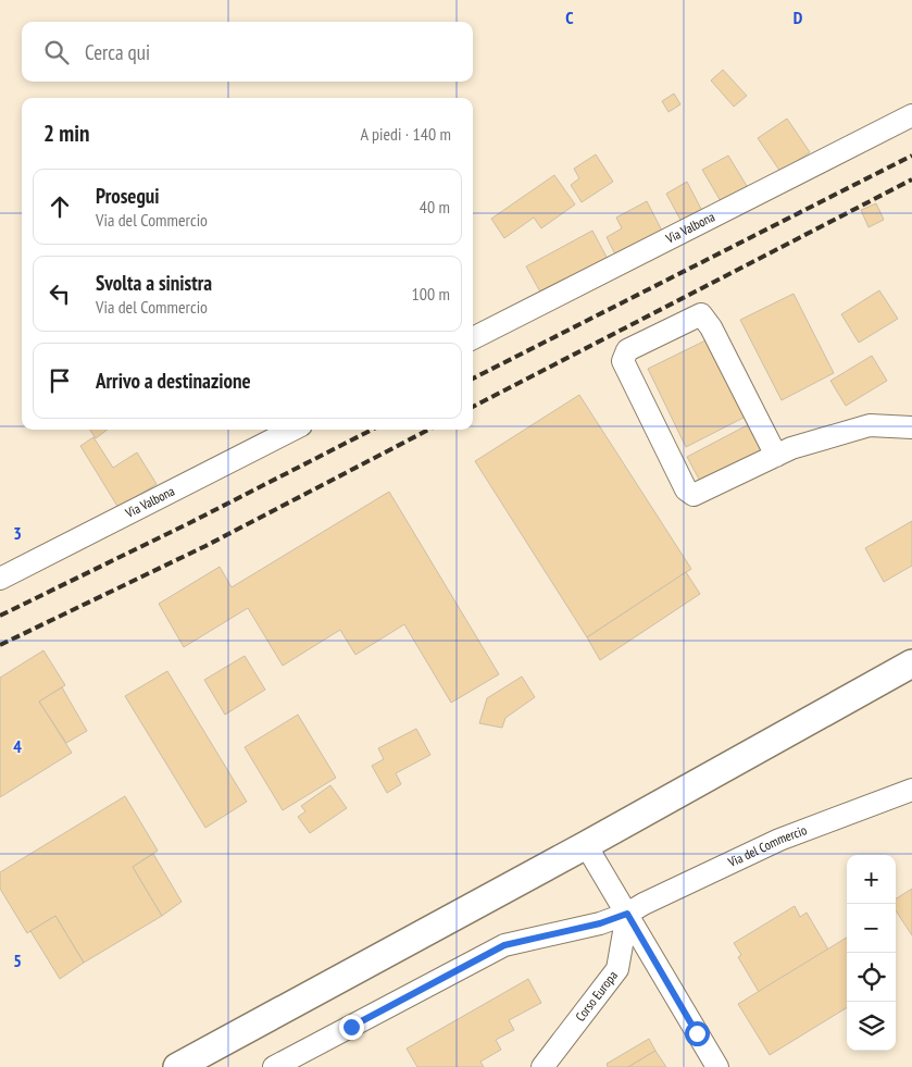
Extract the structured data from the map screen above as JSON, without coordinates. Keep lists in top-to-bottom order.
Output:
{
  "streets": {
    "street": ["Via Valbona", "Via del Commercio", "Corso Europa"]
  },
  "crossings": [
    ["Via del Commercio", "Corso Europa"]
  ],
  "page": {
    "search": "Cerca qui",
    "heading": ["2 min", "A piedi · 140 m"],
    "list": [
      ["Prosegui", "Via del Commercio", "40 m"],
      ["Svolta a sinistra", "Via del Commercio", "100 m"],
      "Arrivo a destinazione"
    ],
    "map_buttons": ["+", "−"]
  },
  "grid": {
    "columns": ["C", "D"],
    "rows": ["3", "4", "5"]
  }
}
